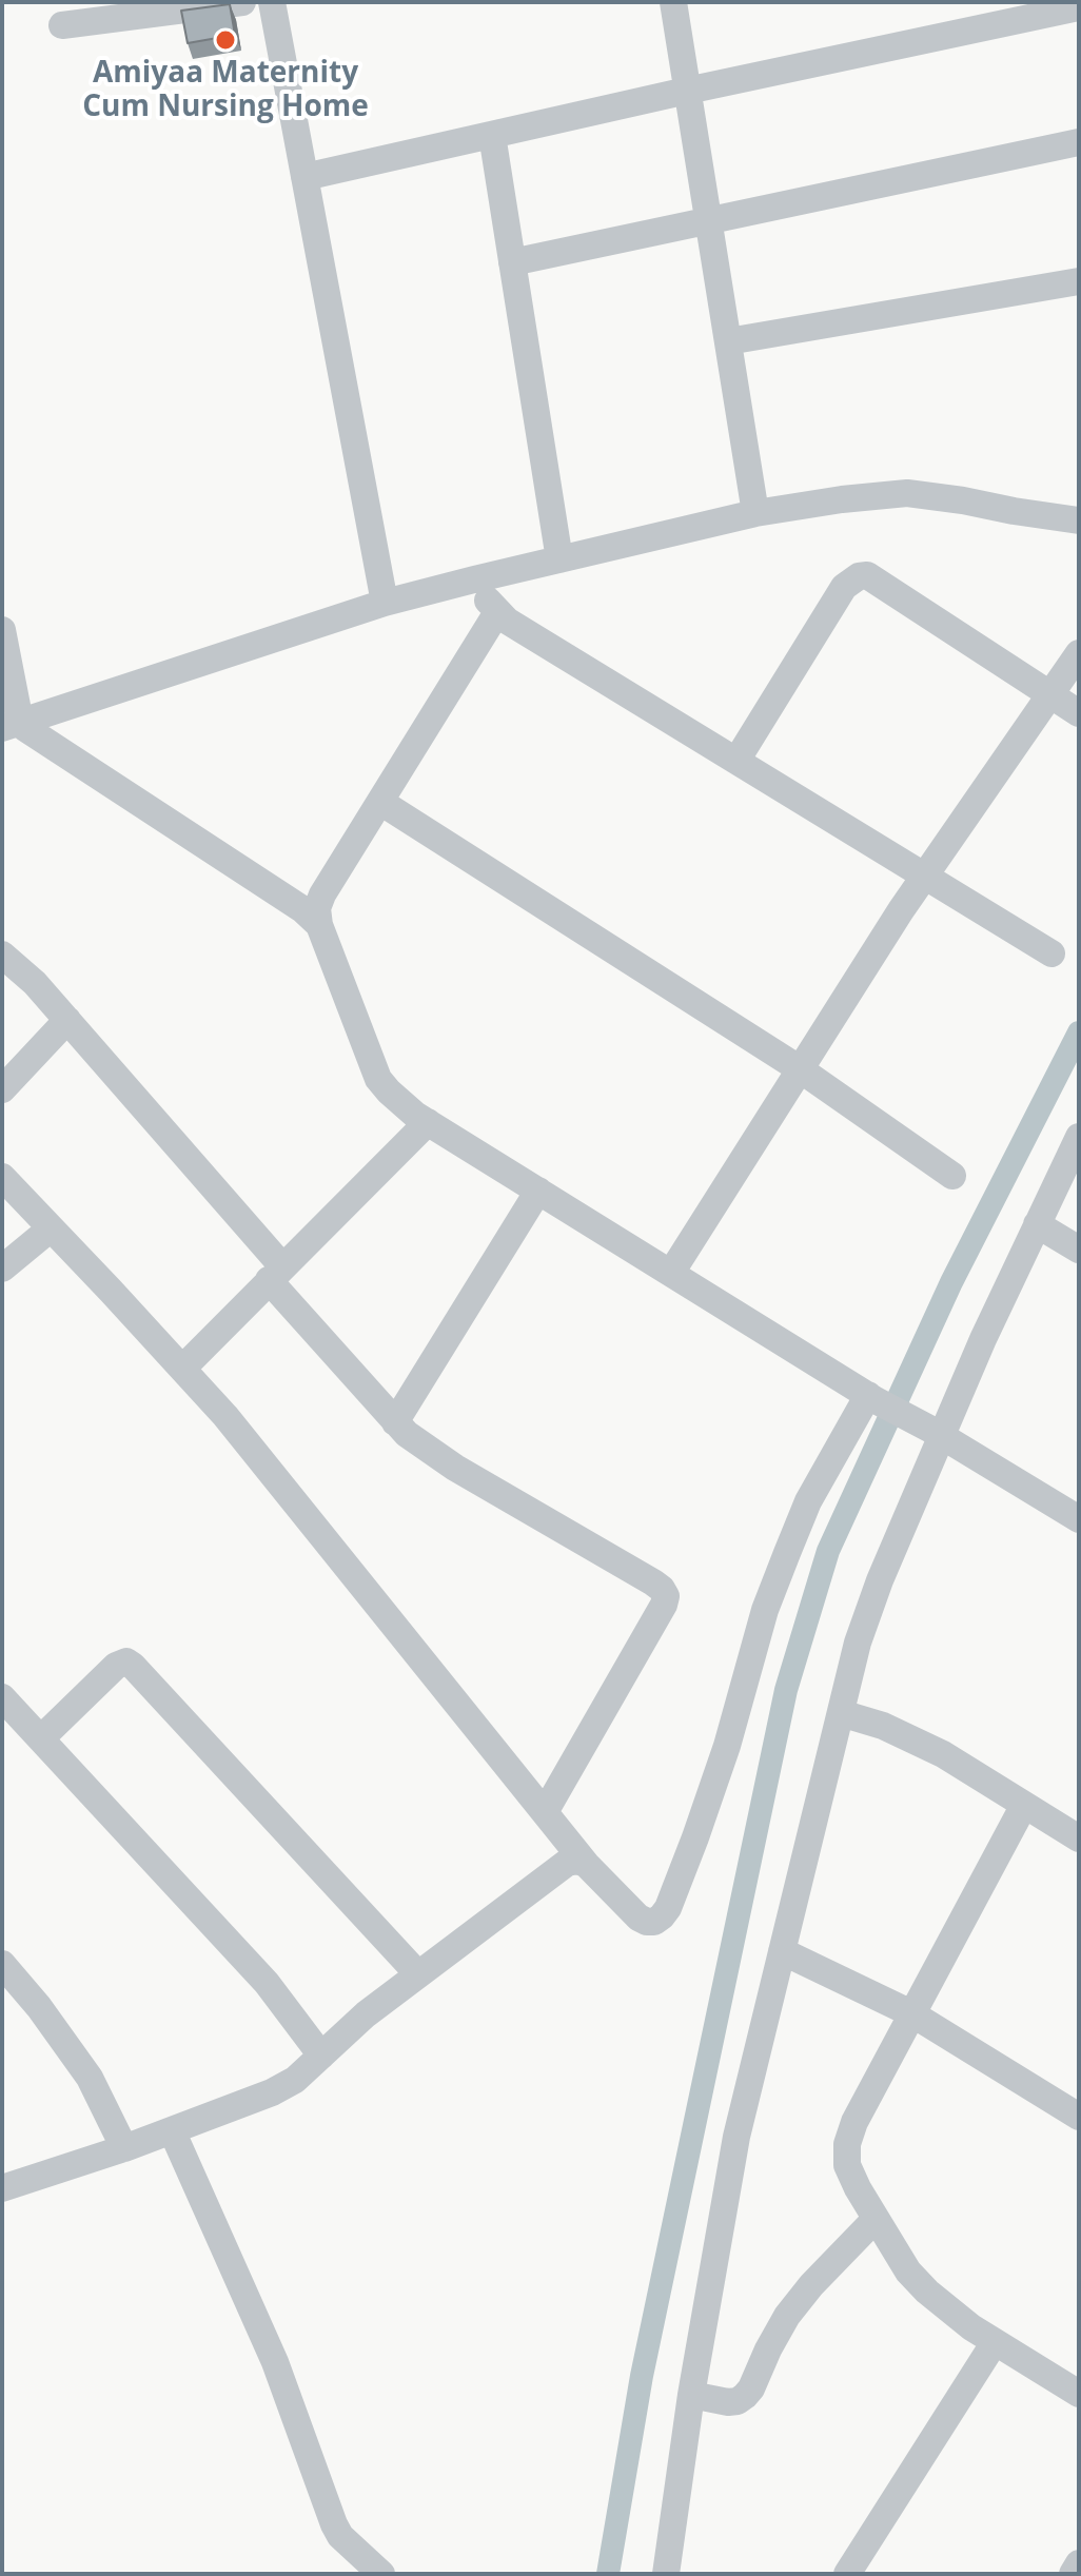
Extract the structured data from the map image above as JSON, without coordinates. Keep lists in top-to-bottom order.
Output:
{
  "places": ["Amiyaa Maternity Cum Nursing Home"]
}
